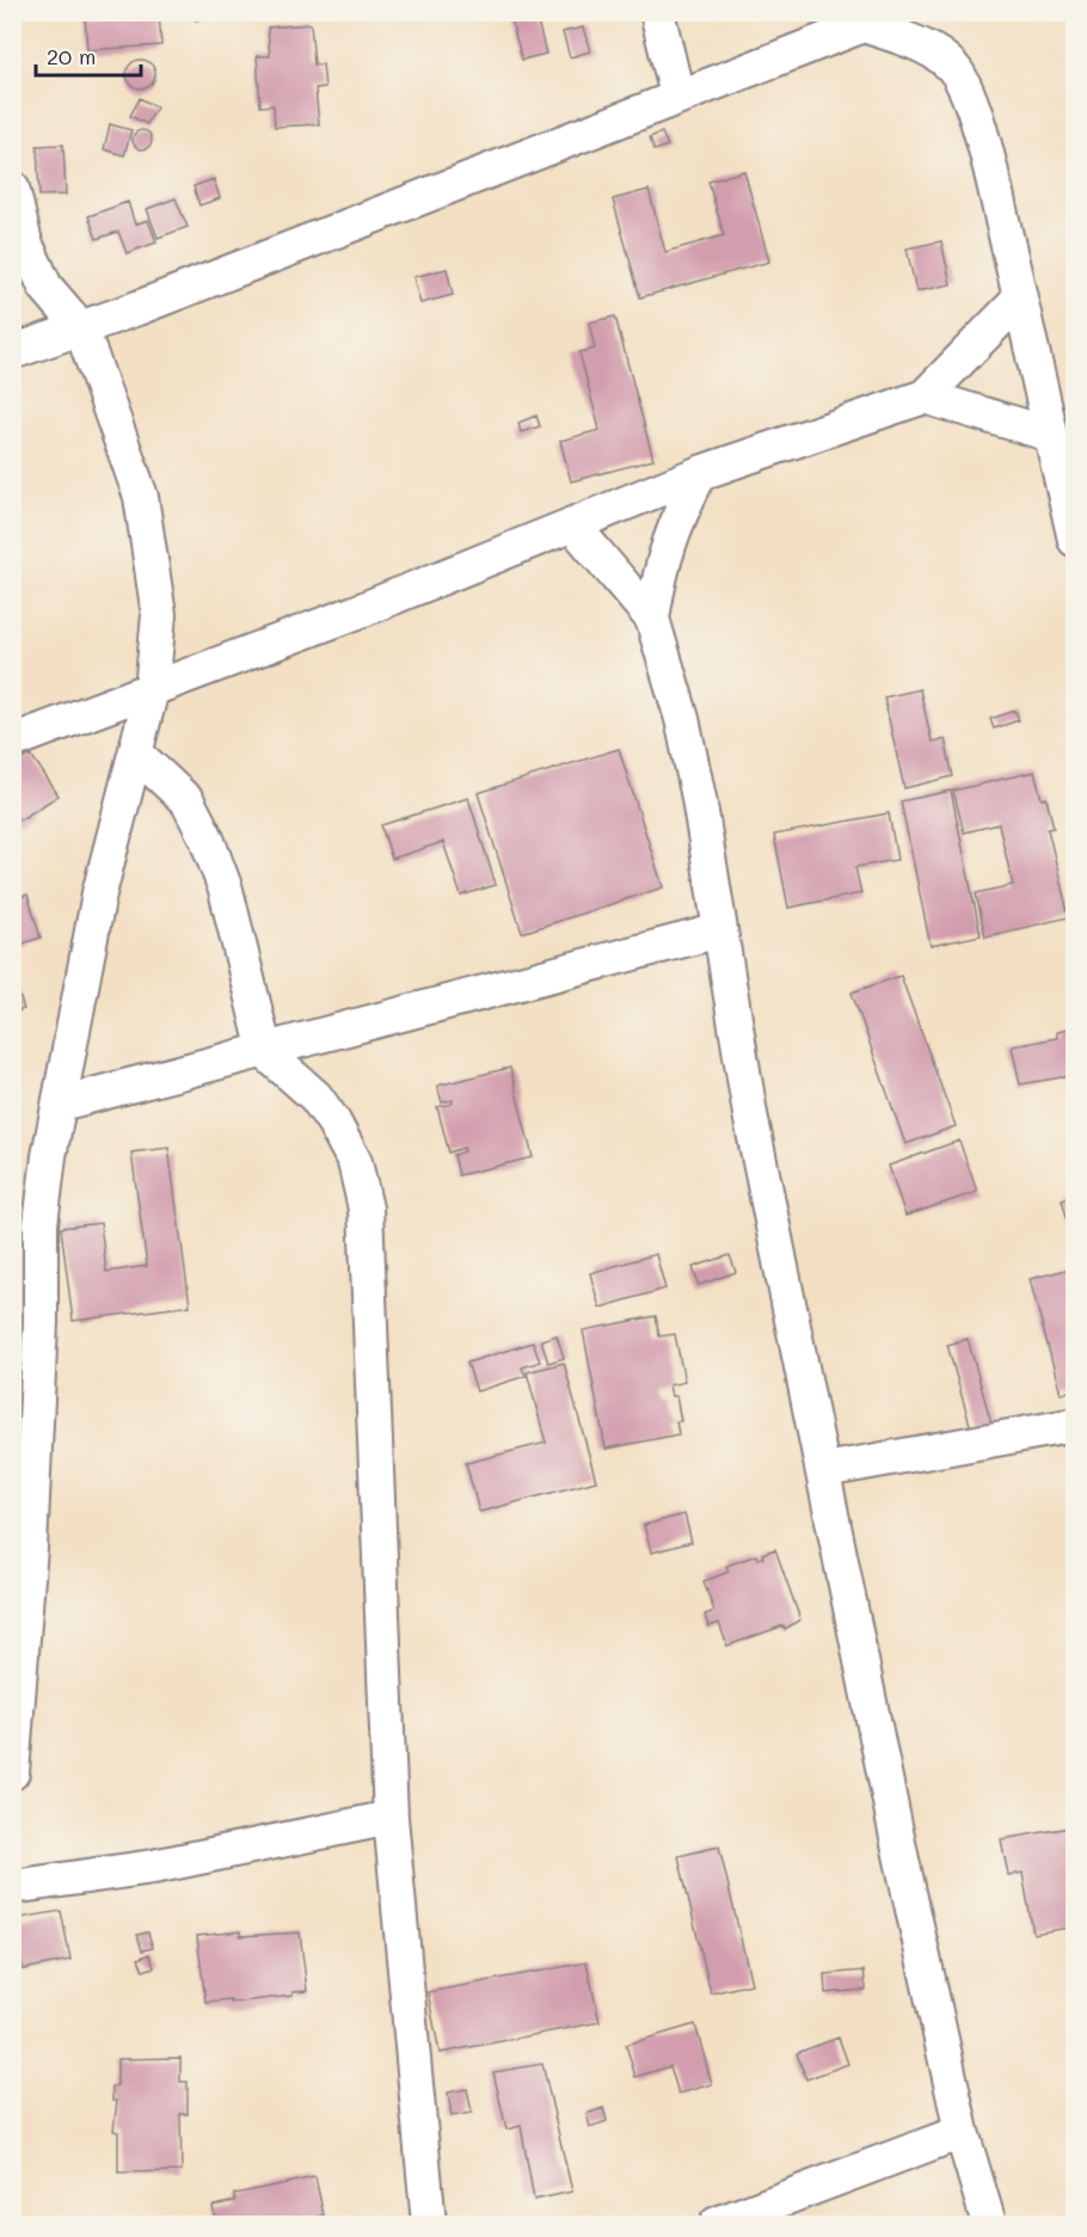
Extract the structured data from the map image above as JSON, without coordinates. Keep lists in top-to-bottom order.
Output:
{
  "scale_bar": "20 m"
}
